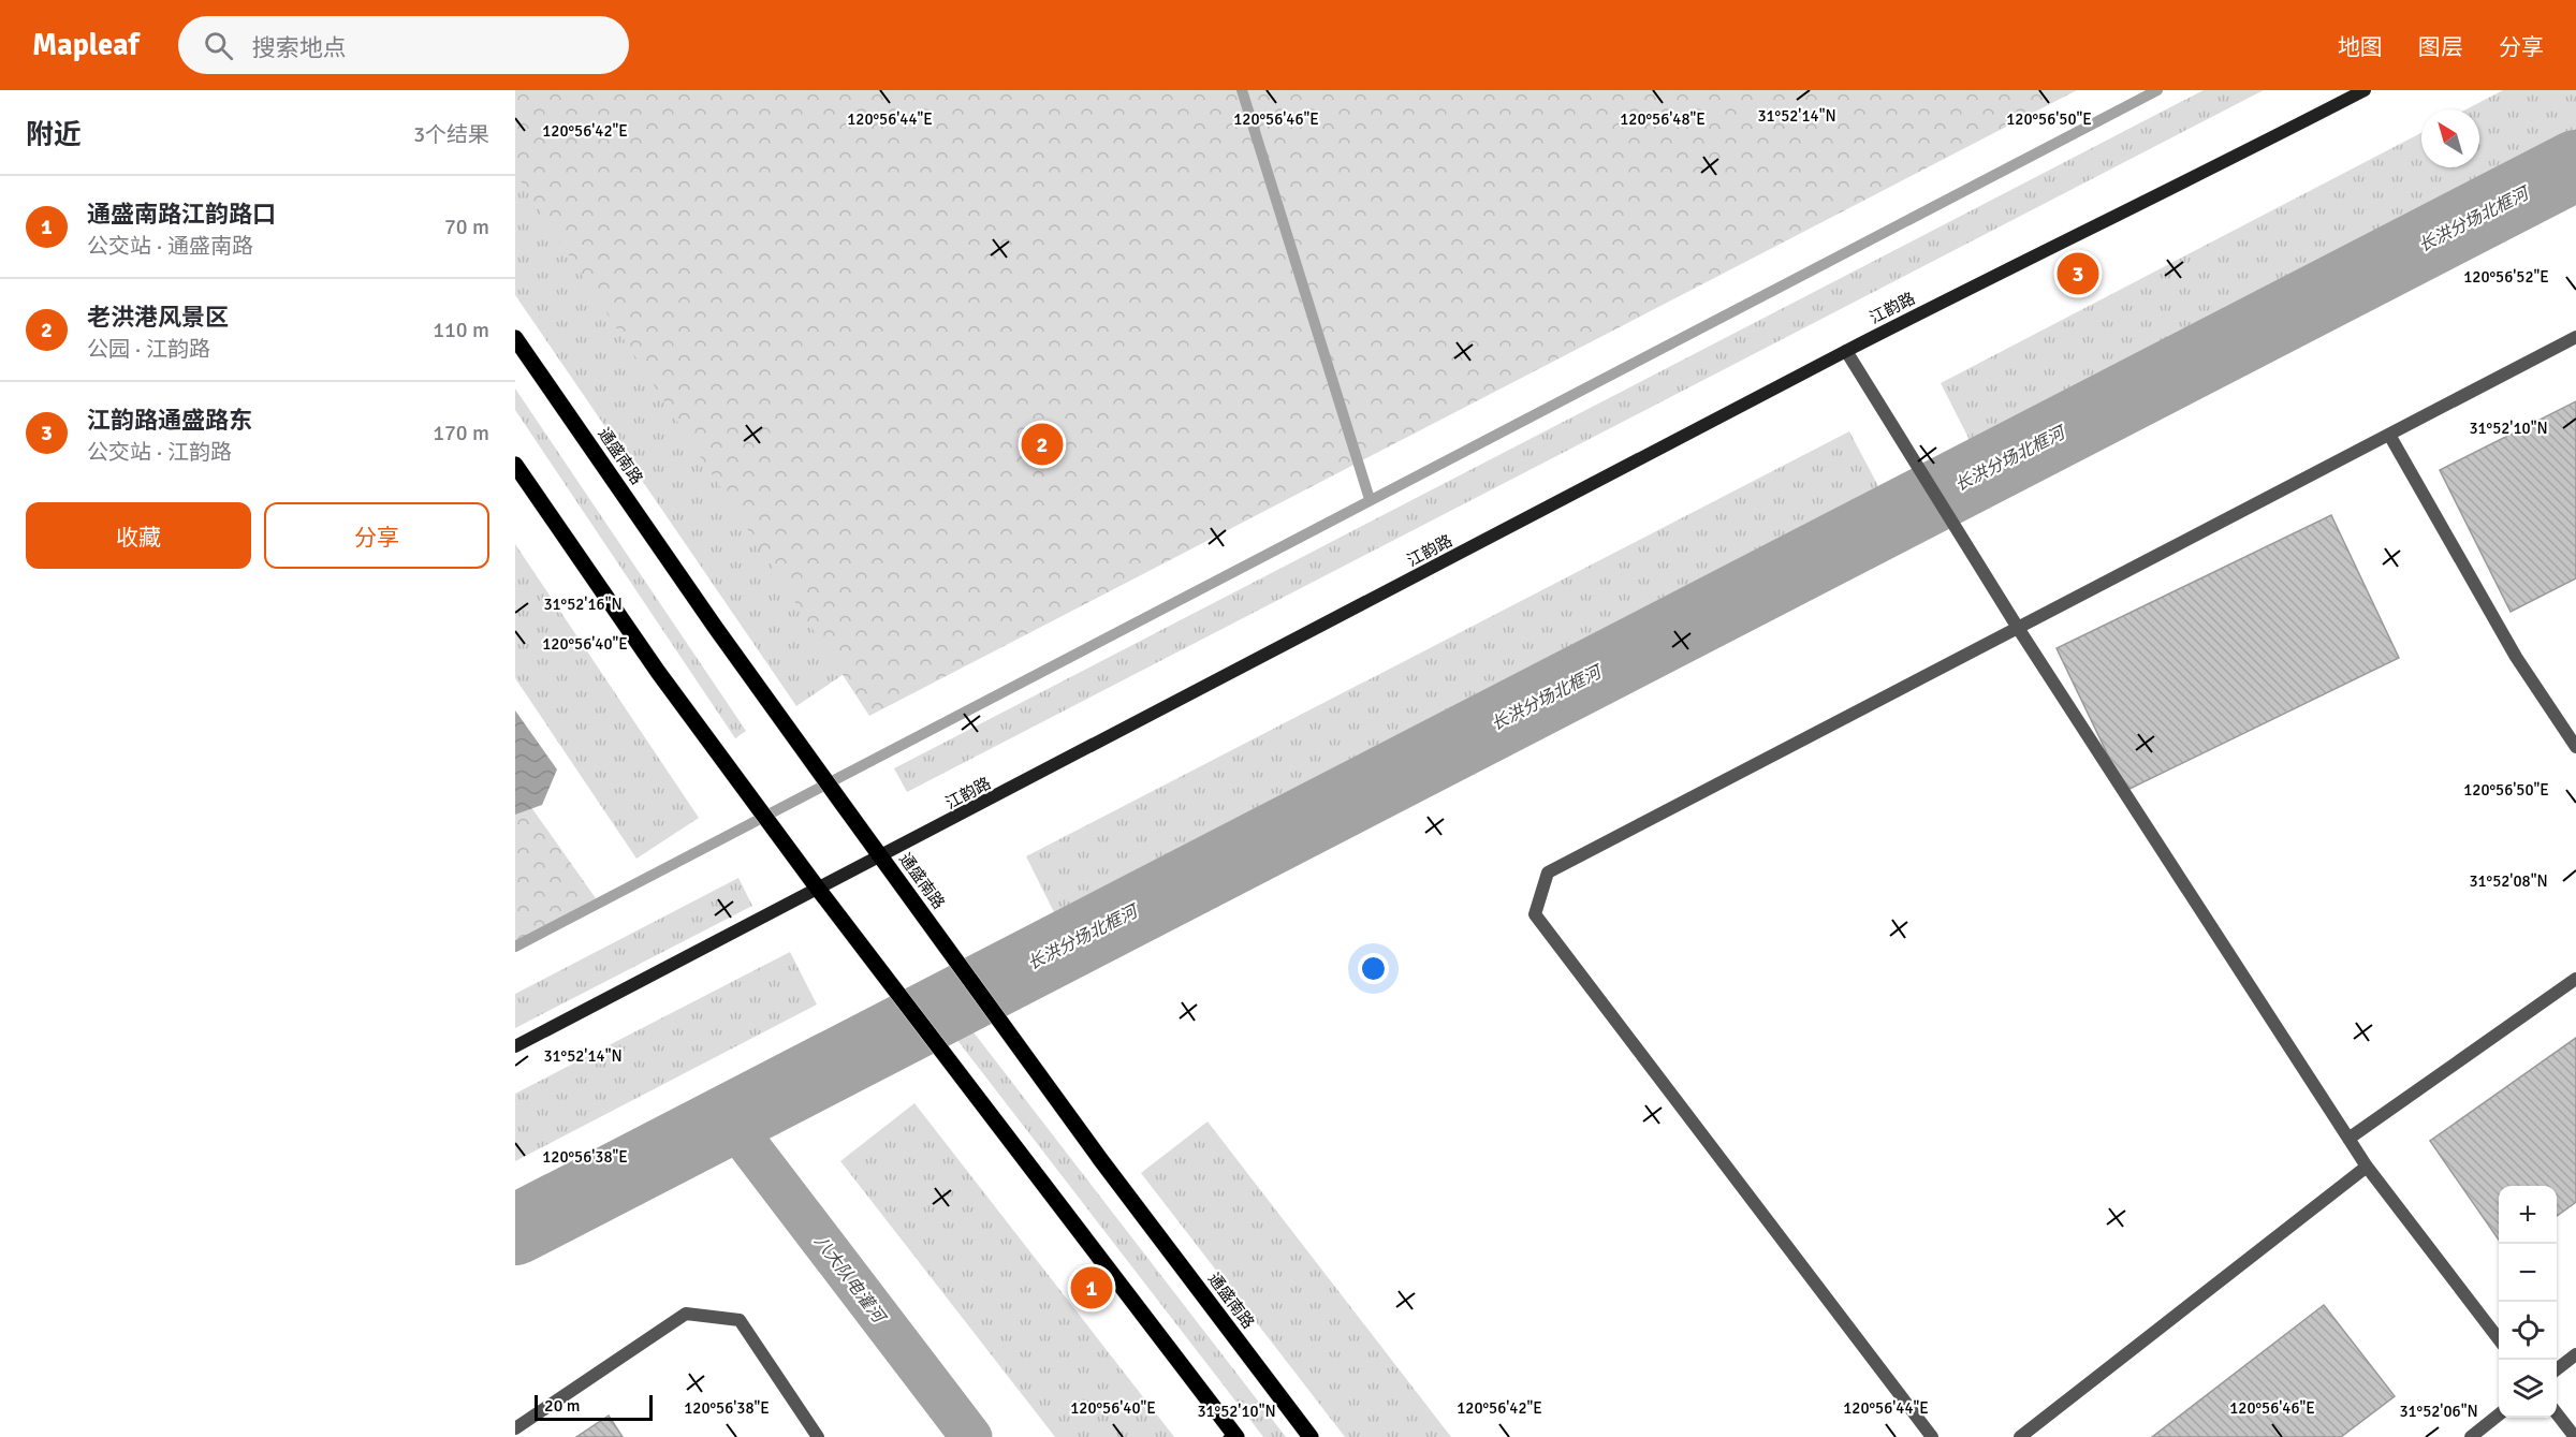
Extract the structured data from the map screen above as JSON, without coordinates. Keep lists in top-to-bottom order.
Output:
{
  "streets": {
    "main road": ["通盛南路"],
    "street": ["江韵路"]
  },
  "crossings": [
    ["江韵路", "通盛南路"]
  ],
  "water": ["长洪分场北框河", "八大队电灌河"],
  "scale_bar": "20 m",
  "north": "top left",
  "page": {
    "header": "Mapleaf",
    "search": "搜索地点",
    "nav": ["地图", "图层", "分享"],
    "heading": ["附近", "3个结果"],
    "list": [
      {
        "mark": "1",
        "name": "通盛南路江韵路口",
        "note": "公交站 · 通盛南路",
        "value": "70 m"
      },
      {
        "mark": "2",
        "name": "老洪港风景区",
        "note": "公园 · 江韵路",
        "value": "110 m"
      },
      {
        "mark": "3",
        "name": "江韵路通盛路东",
        "note": "公交站 · 江韵路",
        "value": "170 m"
      }
    ],
    "pins": ["3", "2", "1"],
    "buttons": ["收藏", "分享"],
    "map_buttons": ["+", "−"],
    "scale": "20 m"
  },
  "coordinates": [
    "31°52'14\"N",
    "120°56'44\"E",
    "120°56'46\"E",
    "120°56'48\"E",
    "120°56'50\"E",
    "120°56'42\"E",
    "120°56'52\"E",
    "31°52'10\"N",
    "31°52'16\"N",
    "120°56'40\"E",
    "31°52'08\"N",
    "120°56'38\"E",
    "31°52'06\"N"
  ]
}
